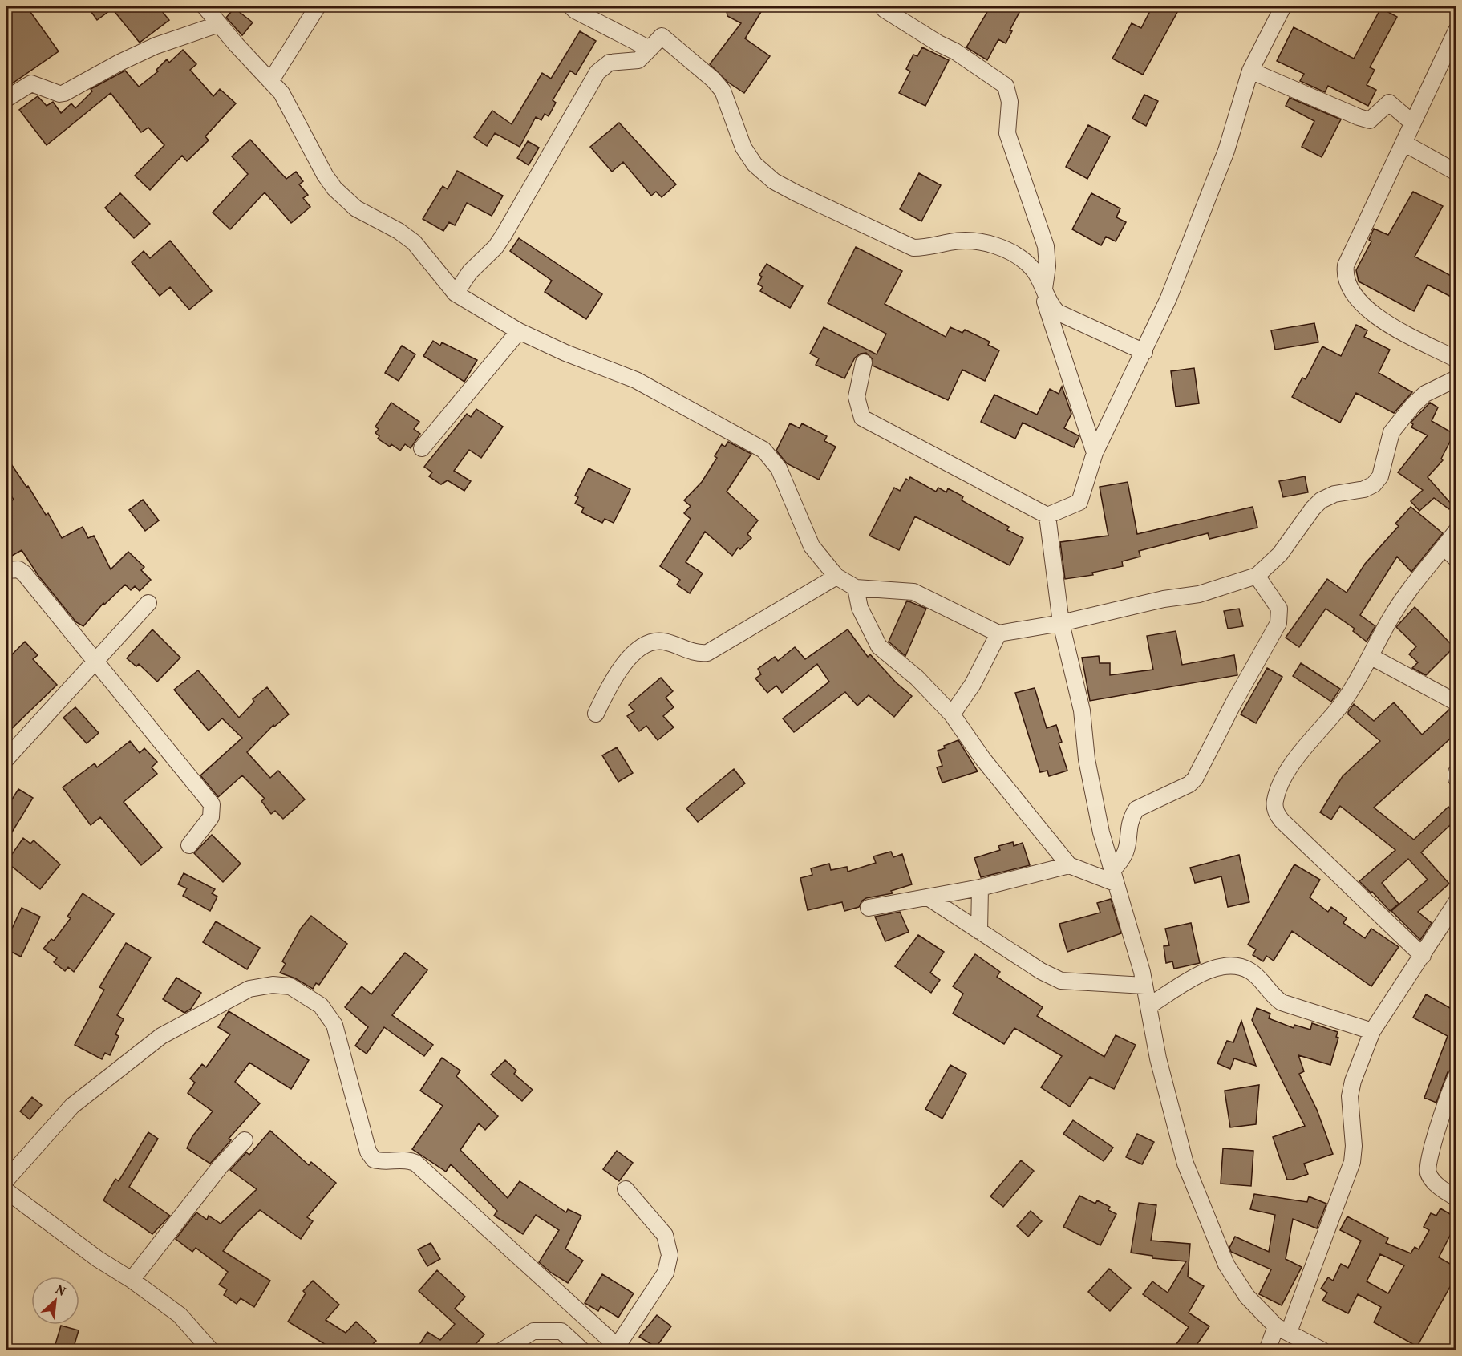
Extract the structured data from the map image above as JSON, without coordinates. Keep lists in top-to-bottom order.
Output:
{
  "north": "top right"
}
